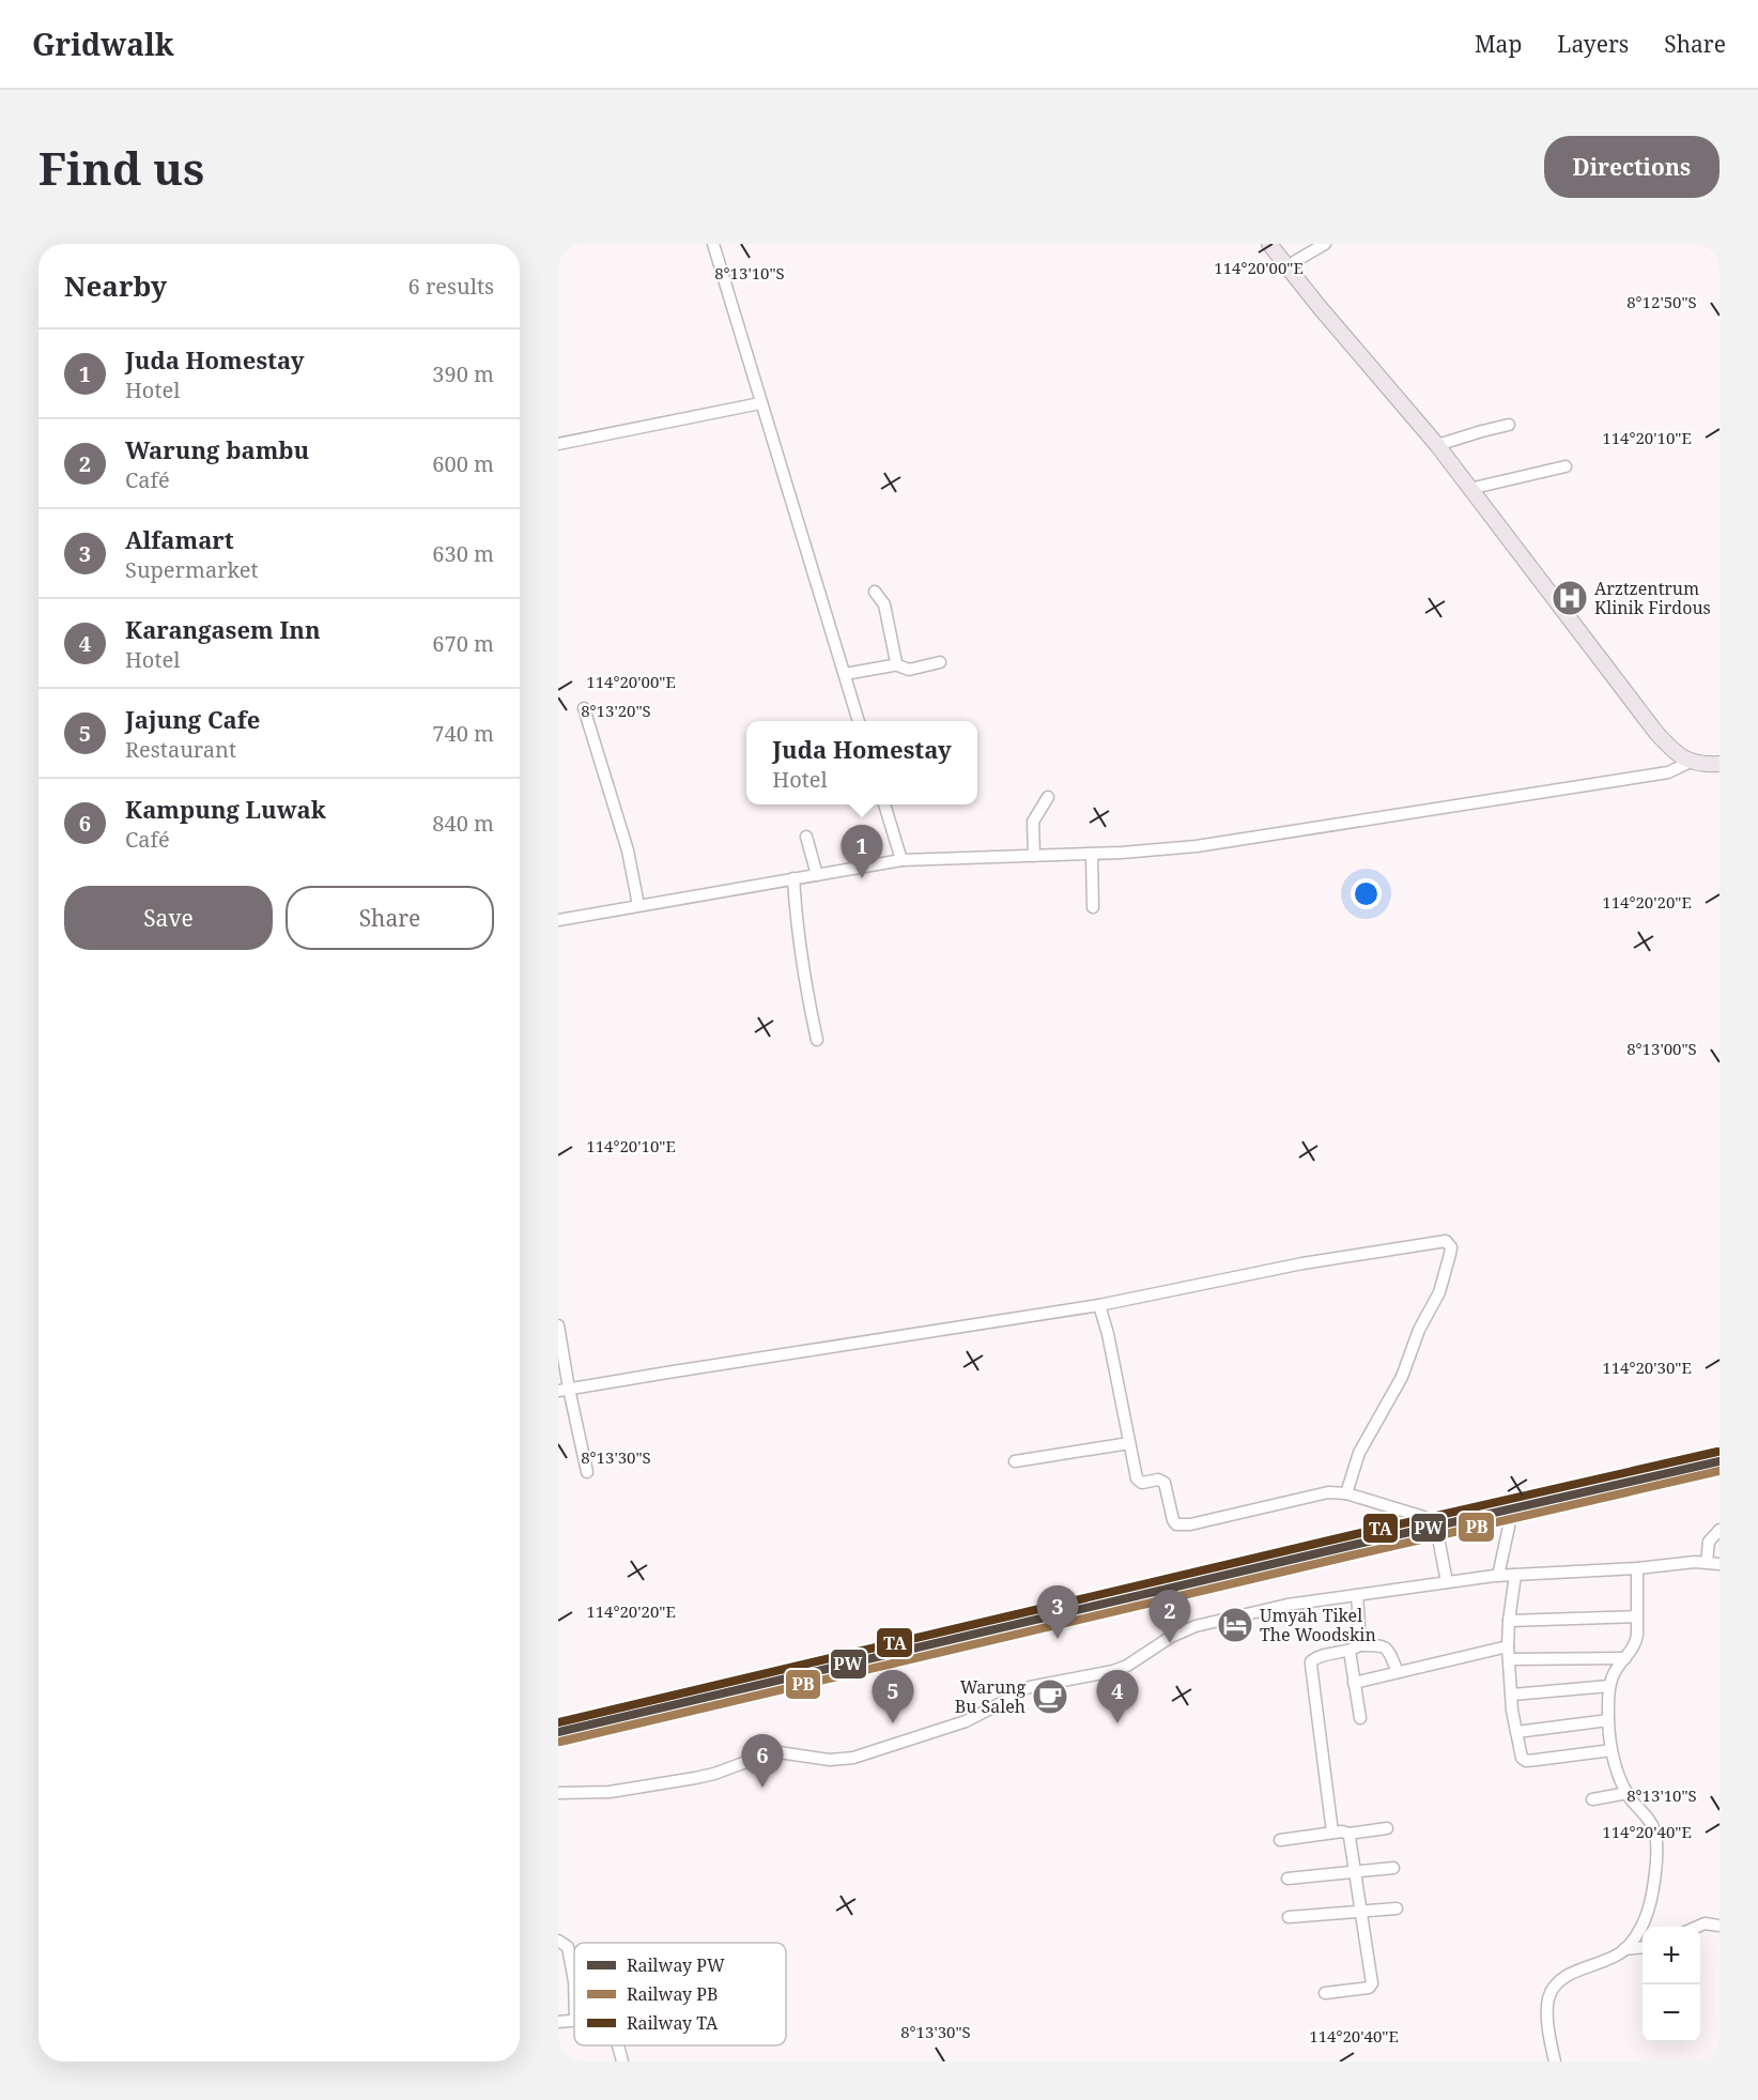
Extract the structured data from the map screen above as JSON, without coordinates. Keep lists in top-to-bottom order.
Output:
{
  "places": {
    "hospital": ["Arztzentrum Klinik Firdous"],
    "hotel": ["Umyah Tikel The Woodskin"],
    "cafe": ["Warung Bu Saleh"]
  },
  "lines": ["rail line TA", "rail line PW", "rail line PB"],
  "legend": ["Railway PW", "Railway PB", "Railway TA"],
  "page": {
    "header": "Gridwalk",
    "nav": ["Map", "Layers", "Share"],
    "buttons": [
      "Directions",
      ["Save", "Share"]
    ],
    "title": "Find us",
    "heading": ["Nearby", "6 results"],
    "list": [
      {
        "mark": "1",
        "name": "Juda Homestay",
        "note": "Hotel",
        "value": "390 m"
      },
      {
        "mark": "2",
        "name": "Warung bambu",
        "note": "Café",
        "value": "600 m"
      },
      {
        "mark": "3",
        "name": "Alfamart",
        "note": "Supermarket",
        "value": "630 m"
      },
      {
        "mark": "4",
        "name": "Karangasem Inn",
        "note": "Hotel",
        "value": "670 m"
      },
      {
        "mark": "5",
        "name": "Jajung Cafe",
        "note": "Restaurant",
        "value": "740 m"
      },
      {
        "mark": "6",
        "name": "Kampung Luwak",
        "note": "Café",
        "value": "840 m"
      }
    ],
    "popup": ["Juda Homestay", "Hotel"],
    "pins": [
      "1",
      "3",
      "2",
      "4",
      "5",
      "6"
    ],
    "map_buttons": ["+", "−"]
  },
  "coordinates": [
    "114°20'00\"E",
    "8°13'10\"S",
    "8°12'50\"S",
    "114°20'10\"E",
    "8°13'20\"S",
    "114°20'20\"E",
    "8°13'00\"S",
    "114°20'30\"E",
    "8°13'30\"S",
    "114°20'40\"E"
  ]
}
